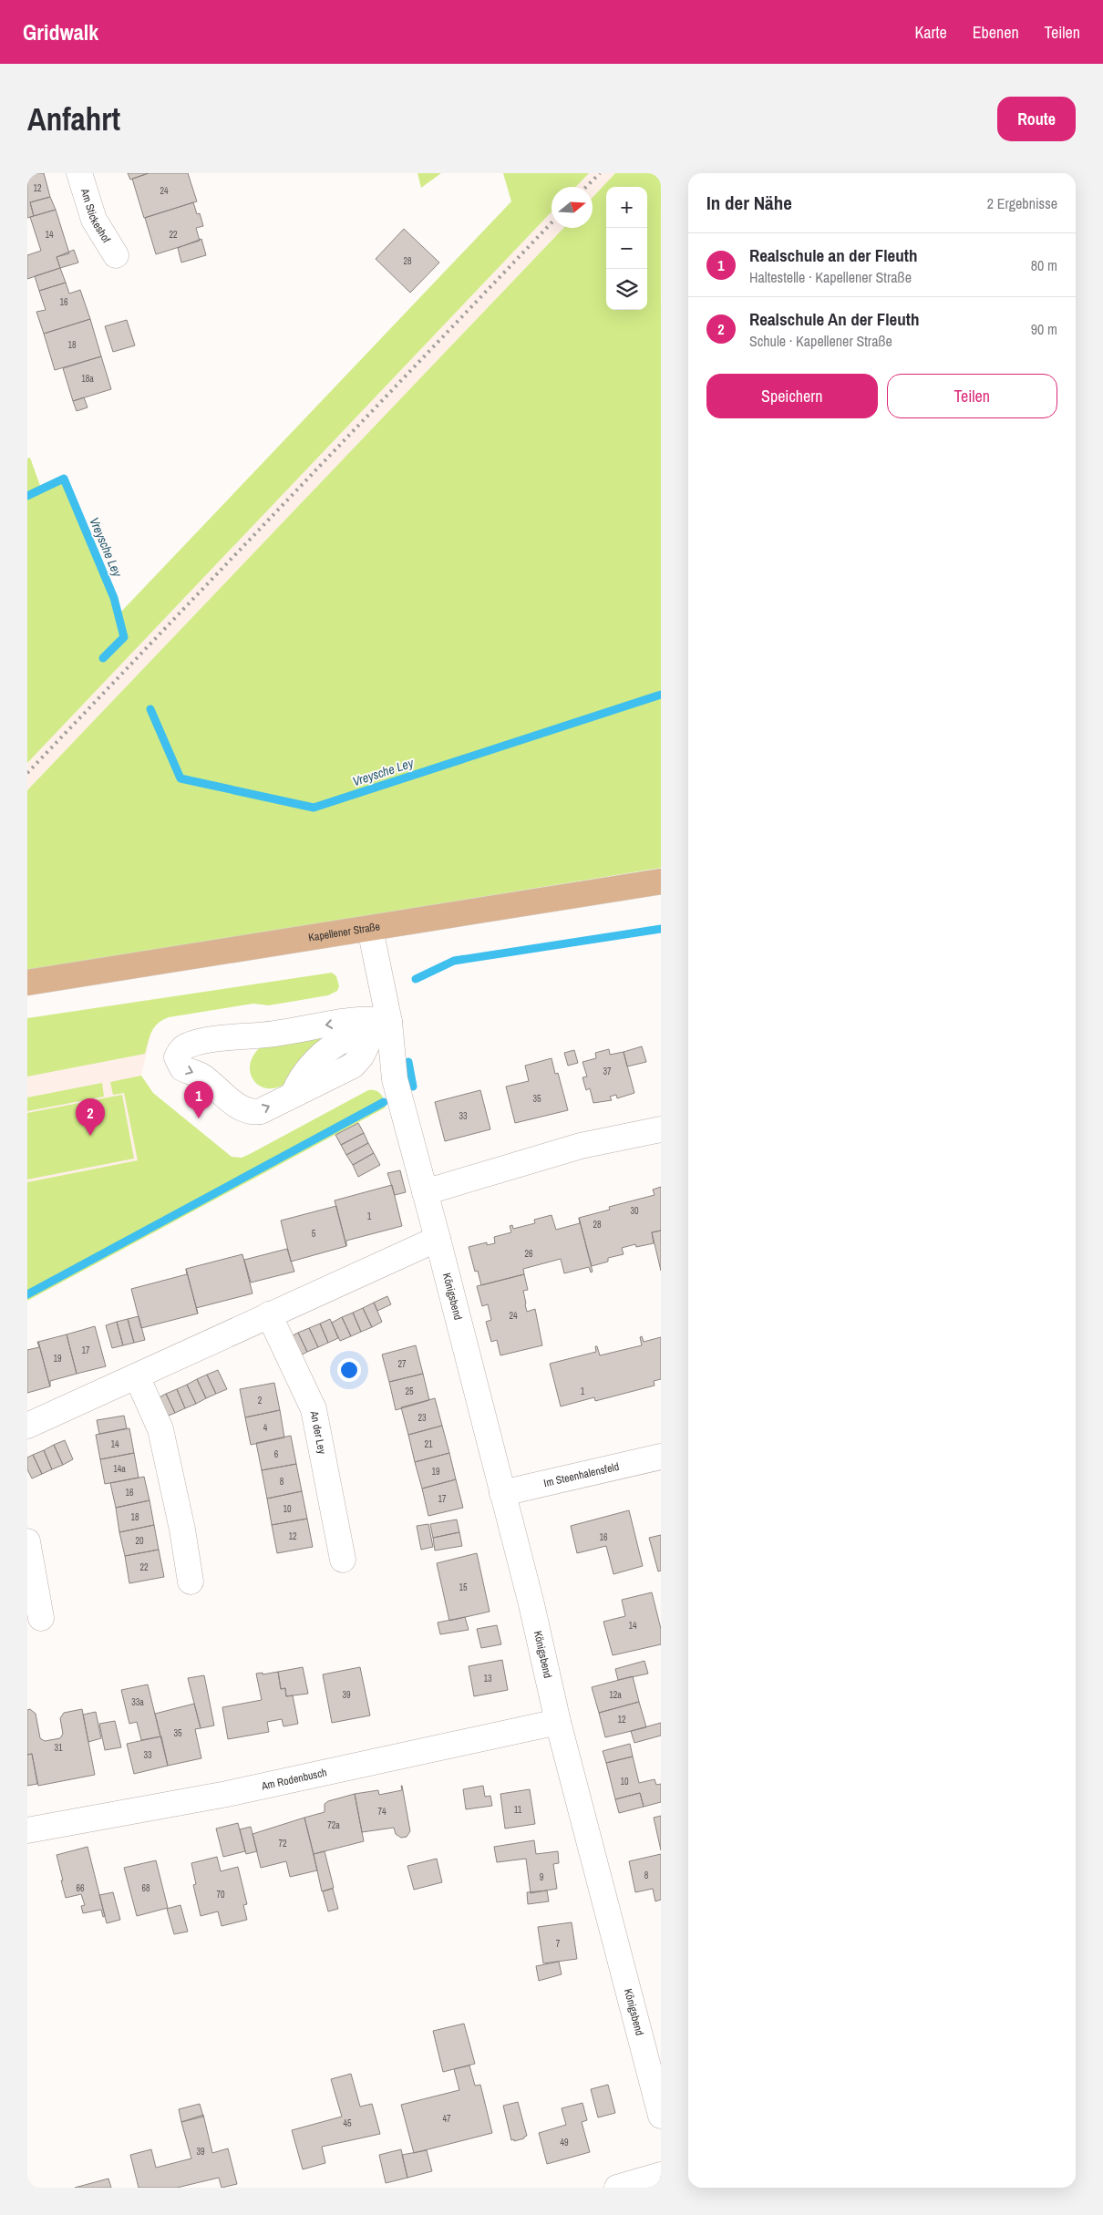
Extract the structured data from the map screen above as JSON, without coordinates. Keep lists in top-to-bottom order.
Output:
{
  "streets": {
    "main road": ["Kapellener Straße"],
    "street": [
      "Am Stickeshof",
      "Königsbend",
      "An der Ley",
      "Im Steenhalensfeld",
      "Am Rodenbusch"
    ]
  },
  "crossings": [
    ["Kapellener Straße", "Königsbend"],
    ["Königsbend", "Im Steenhalensfeld"],
    ["Königsbend", "Am Rodenbusch"]
  ],
  "water": ["Vreysche Ley"],
  "house_numbers": [
    "12",
    "24",
    "14",
    "22",
    "28",
    "16",
    "18",
    "18a",
    "37",
    "35",
    "33",
    "30",
    "1",
    "28",
    "5",
    "26",
    "24",
    "17",
    "19",
    "27",
    "25",
    "1",
    "2",
    "23",
    "4",
    "14",
    "21",
    "6",
    "14a",
    "19",
    "8",
    "16",
    "17",
    "10",
    "18",
    "12",
    "16",
    "20",
    "22",
    "15",
    "14",
    "13",
    "39",
    "12a",
    "33a",
    "12",
    "35",
    "31",
    "33",
    "10",
    "11",
    "74",
    "72a",
    "72",
    "8",
    "9",
    "66",
    "68",
    "70",
    "7",
    "47",
    "45",
    "49",
    "39"
  ],
  "north": "right",
  "page": {
    "header": "Gridwalk",
    "nav": ["Karte", "Ebenen", "Teilen"],
    "buttons": [
      "Route",
      ["Speichern", "Teilen"]
    ],
    "title": "Anfahrt",
    "heading": ["In der Nähe", "2 Ergebnisse"],
    "map_buttons": ["+", "−"],
    "list": [
      {
        "mark": "1",
        "name": "Realschule an der Fleuth",
        "note": "Haltestelle · Kapellener Straße",
        "value": "80 m"
      },
      {
        "mark": "2",
        "name": "Realschule An der Fleuth",
        "note": "Schule · Kapellener Straße",
        "value": "90 m"
      }
    ],
    "pins": ["1", "2"]
  }
}
